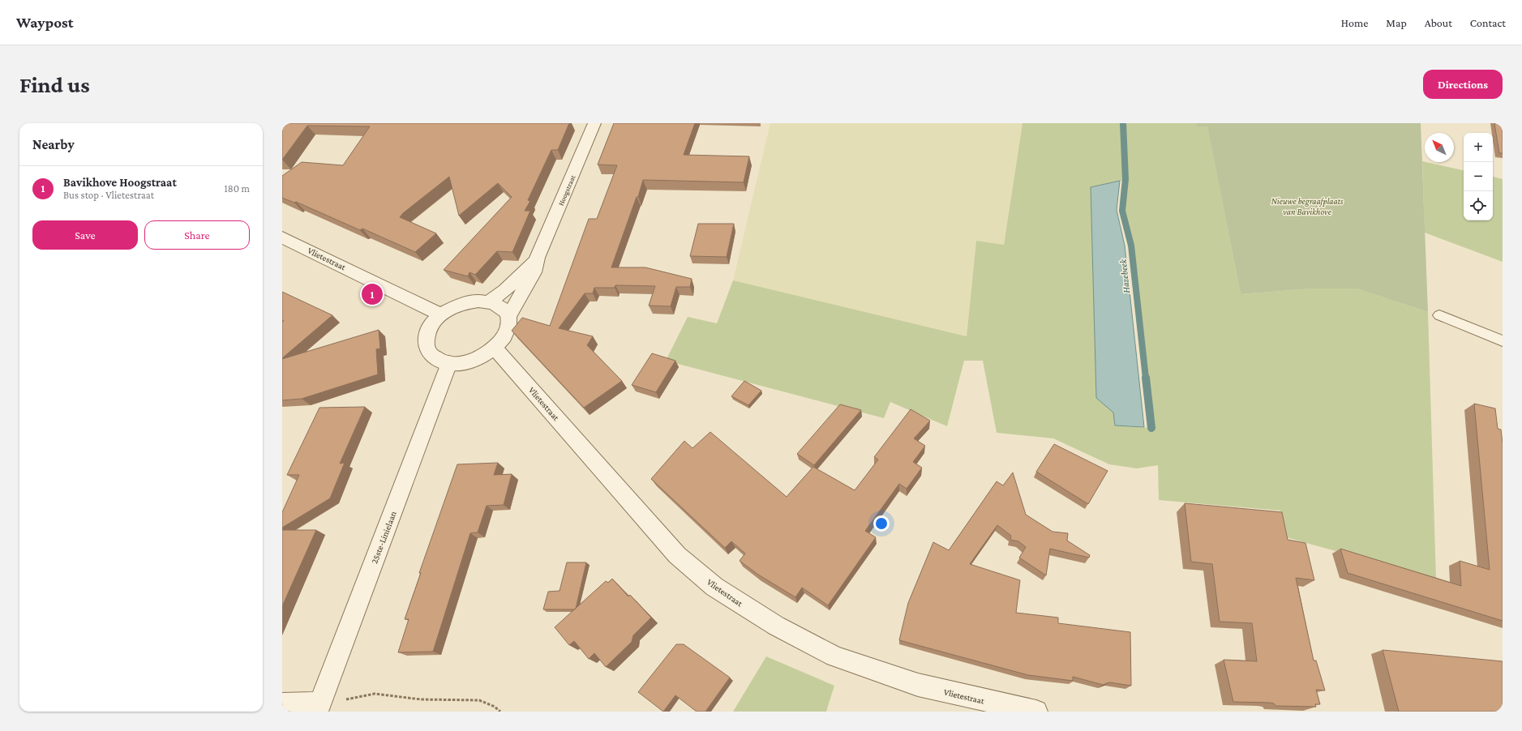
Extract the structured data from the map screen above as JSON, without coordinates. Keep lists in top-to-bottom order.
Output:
{
  "streets": {
    "street": ["Hoogstraat", "Vlietestraat", "25ste-Linielaan"]
  },
  "crossings": [
    ["Hoogstraat", "Vlietestraat"],
    ["Hoogstraat", "25ste-Linielaan"],
    ["Vlietestraat", "25ste-Linielaan"]
  ],
  "water": ["Hazebeek"],
  "parks": ["Nieuwe begraafplaats van Bavikhove"],
  "north": "top left",
  "page": {
    "header": "Waypost",
    "nav": [
      "Home",
      "Map",
      "About",
      "Contact"
    ],
    "buttons": [
      "Directions",
      ["Save", "Share"]
    ],
    "title": "Find us",
    "heading": "Nearby",
    "map_buttons": ["+", "−"],
    "list": [
      {
        "mark": "1",
        "name": "Bavikhove Hoogstraat",
        "note": "Bus stop · Vlietestraat",
        "value": "180 m"
      }
    ],
    "pins": "1"
  }
}
